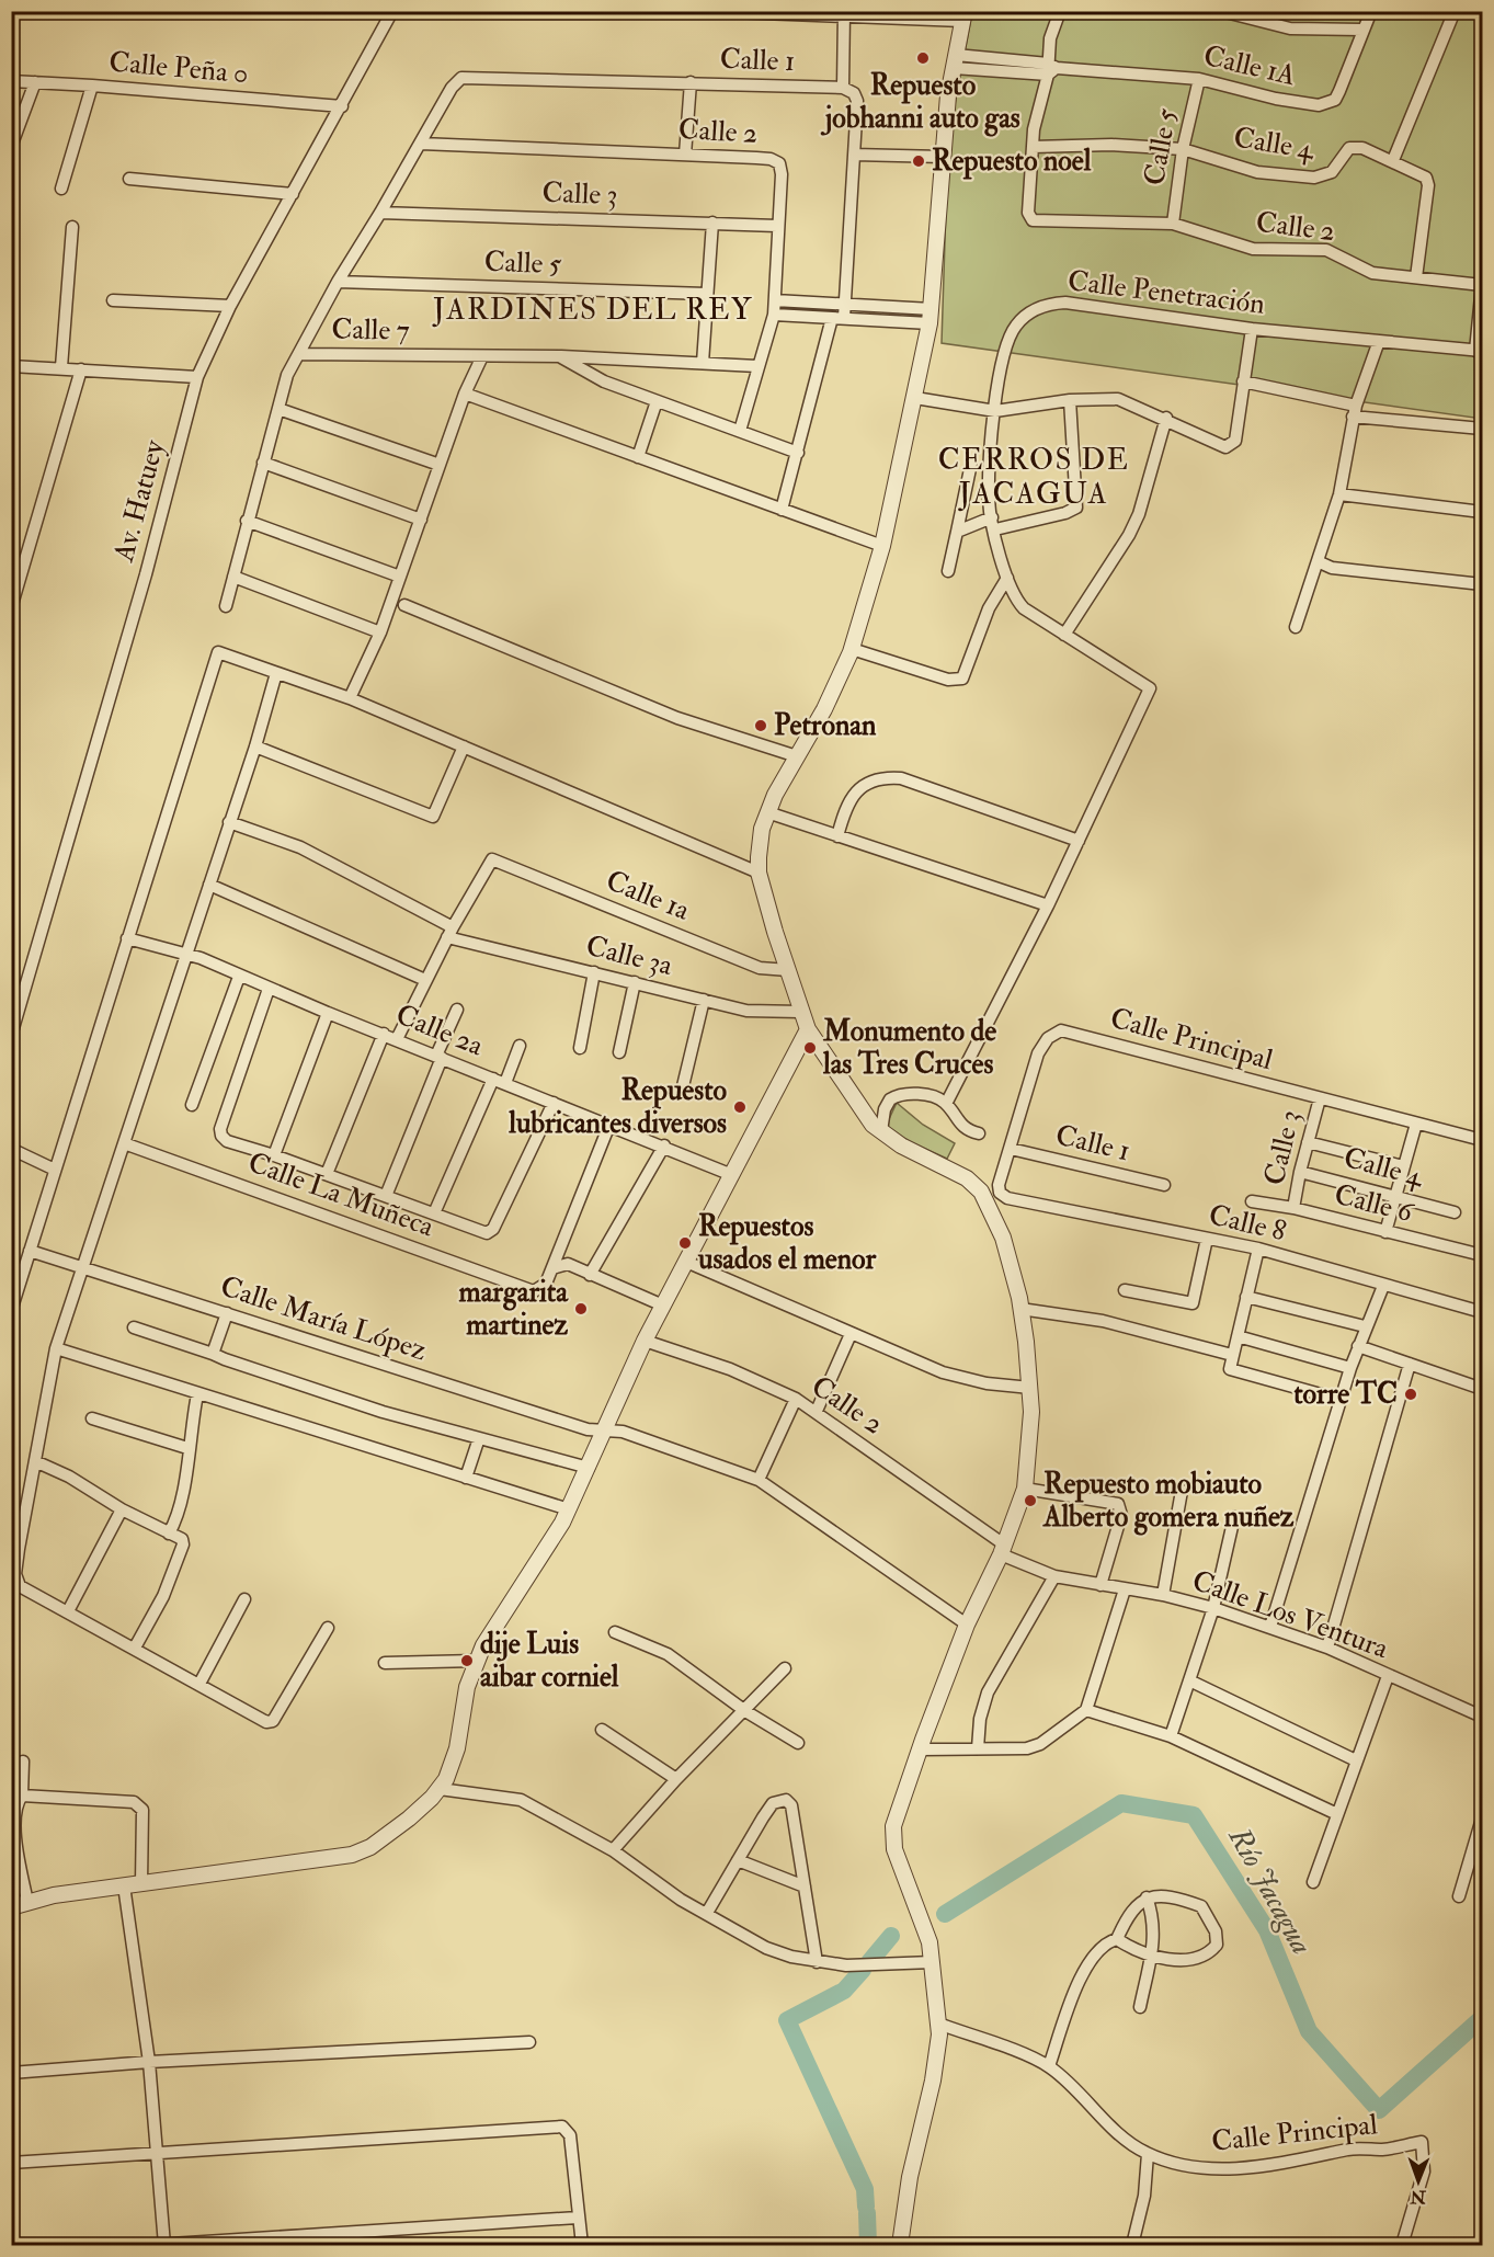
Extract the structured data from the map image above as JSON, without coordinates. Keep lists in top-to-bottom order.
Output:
{
  "streets": {
    "street": [
      "Calle 1",
      "Calle 1A",
      "Calle Peña 0",
      "Calle 2",
      "Calle 4",
      "Calle 5",
      "Calle 3",
      "Calle Penetración",
      "Calle 7",
      "Av. Hatuey",
      "Calle 1a",
      "Calle 3a",
      "Calle 2a",
      "Calle Principal",
      "Calle La Muñeca",
      "Calle 6",
      "Calle 8",
      "Calle María López",
      "Calle Los Ventura"
    ]
  },
  "crossings": [
    ["Calle 1", "Calle 2"],
    ["Calle 1", "Calle Principal"],
    ["Calle 1A", "Calle 5"],
    ["Calle Peña 0", "Av. Hatuey"],
    ["Calle 2", "Calle 4"],
    ["Calle 2", "Calle 5"],
    ["Calle 2", "Calle 3"],
    ["Calle 2", "Calle 7"],
    ["Calle 2", "Calle Los Ventura"],
    ["Calle 4", "Calle 5"],
    ["Calle 4", "Calle 3"],
    ["Calle 3", "Calle Principal"],
    ["Calle 3", "Calle 6"],
    ["Calle 1a", "Calle 3a"],
    ["Calle Principal", "Calle 8"]
  ],
  "districts": ["JARDINES DEL REY", "CERROS DE JACAGUA"],
  "water": ["Río Jacagua"],
  "places": [
    "Repuesto jobhanni auto gas",
    "Repuesto noel",
    "Petronan",
    "Monumento de las Tres Cruces",
    "Repuesto lubricantes diversos",
    "Repuestos usados el menor",
    "margarita martinez",
    "torre TC",
    "Repuesto mobiauto Alberto gomera nuñez",
    "dije Luis aibar corniel"
  ],
  "north": "bottom"
}
